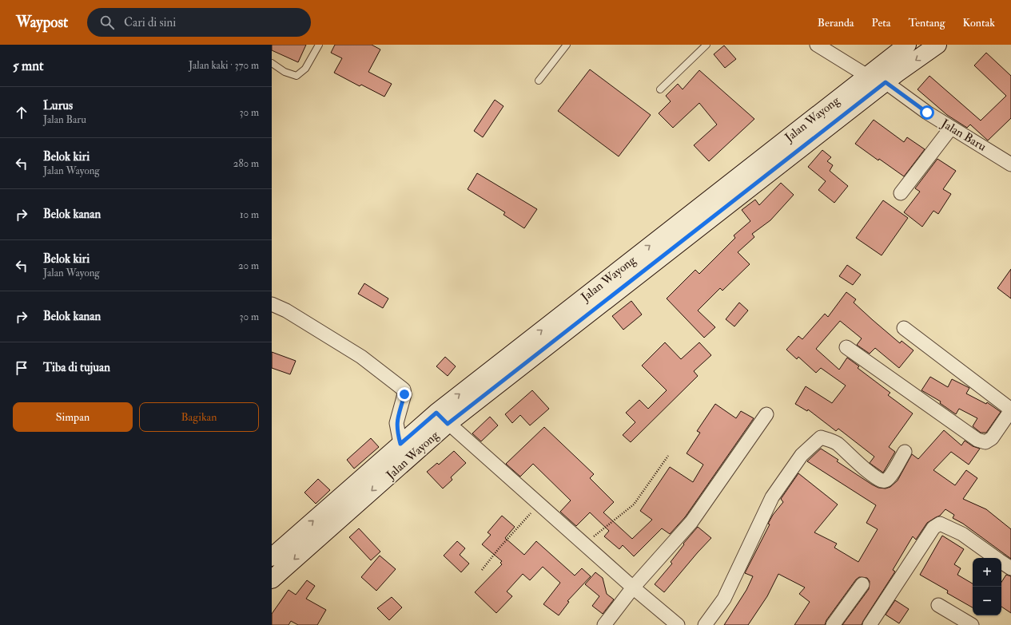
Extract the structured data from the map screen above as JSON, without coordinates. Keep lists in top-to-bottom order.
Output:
{
  "streets": {
    "street": ["Jalan Wayong", "Jalan Baru"]
  },
  "crossings": [
    ["Jalan Wayong", "Jalan Baru"]
  ],
  "page": {
    "header": "Waypost",
    "search": "Cari di sini",
    "nav": [
      "Beranda",
      "Peta",
      "Tentang",
      "Kontak"
    ],
    "heading": ["5 mnt", "Jalan kaki · 370 m"],
    "list": [
      ["Lurus", "Jalan Baru", "30 m"],
      ["Belok kiri", "Jalan Wayong", "280 m"],
      ["Belok kanan", "10 m"],
      ["Belok kiri", "Jalan Wayong", "20 m"],
      ["Belok kanan", "30 m"],
      "Tiba di tujuan"
    ],
    "buttons": ["Simpan", "Bagikan"],
    "map_buttons": ["+", "−"]
  }
}
